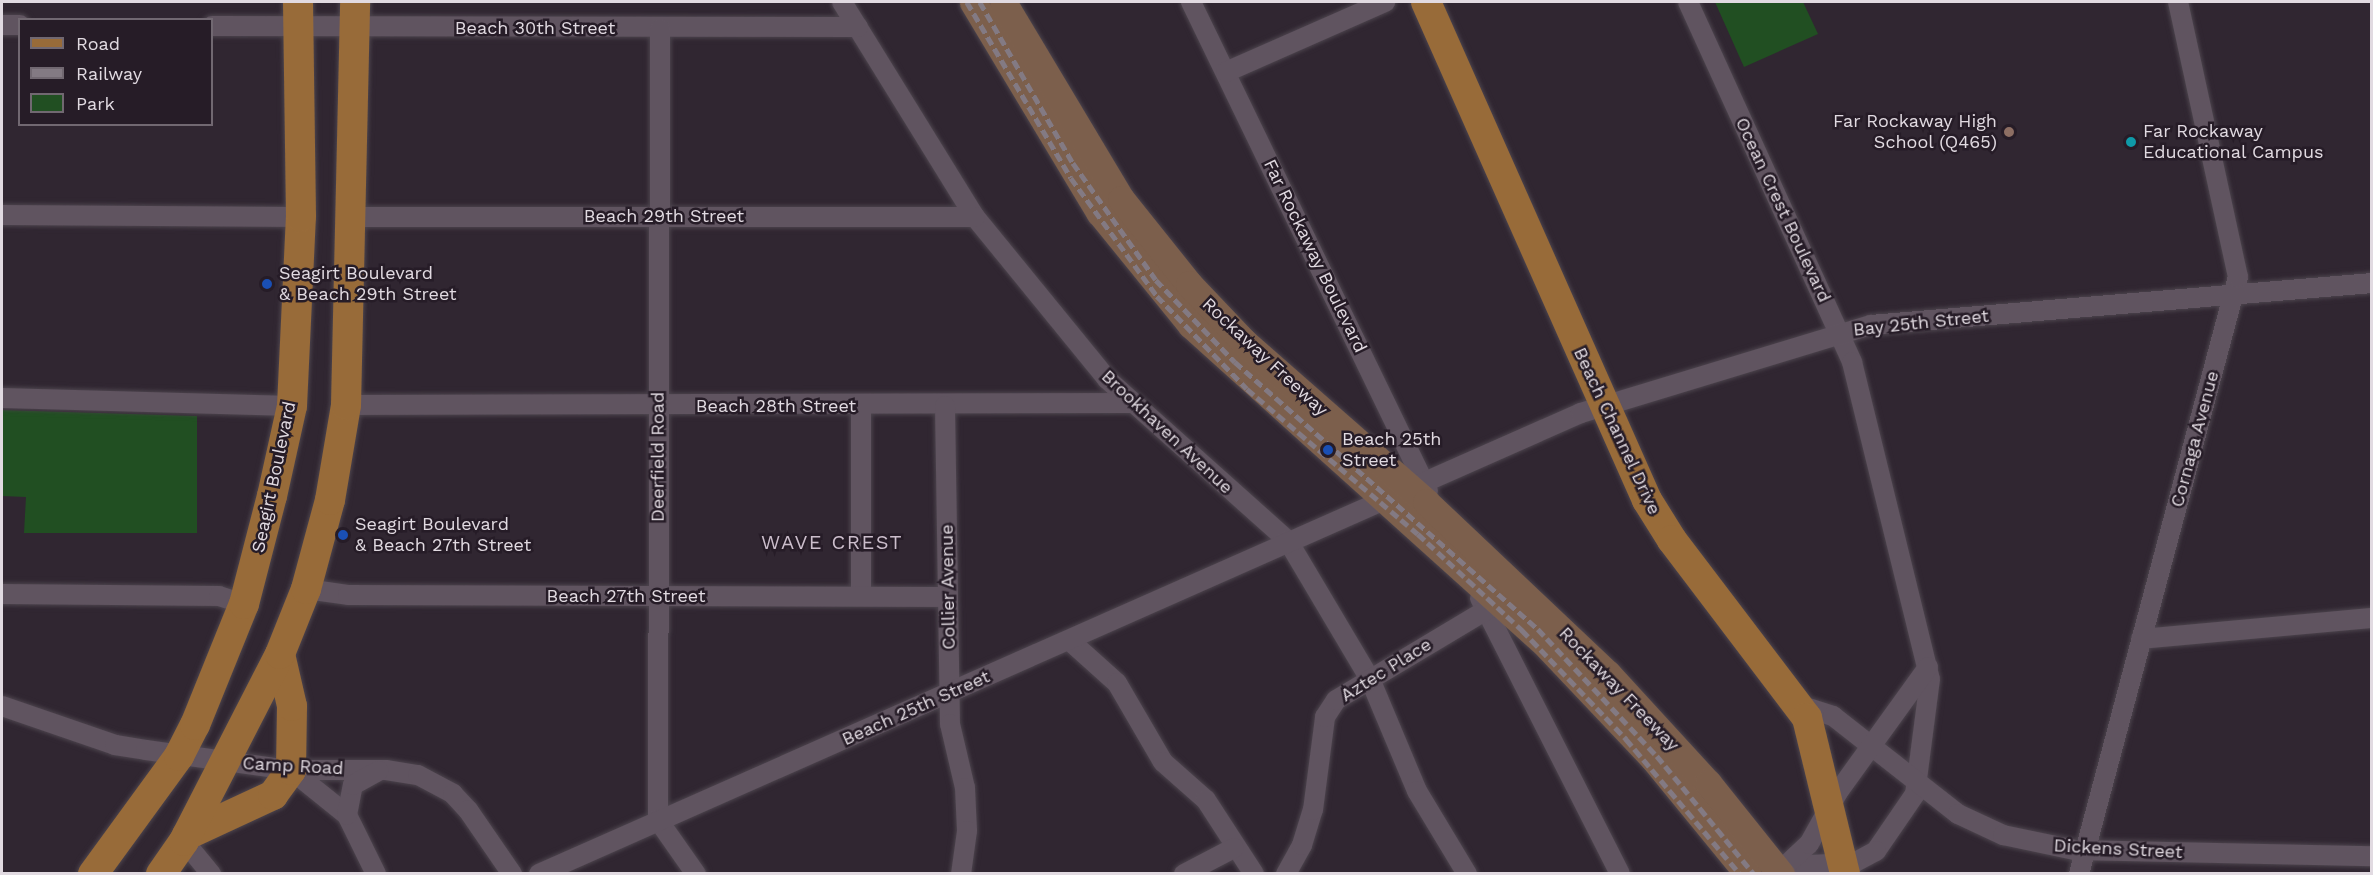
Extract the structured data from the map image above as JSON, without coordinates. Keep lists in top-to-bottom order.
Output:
{
  "streets": {
    "main road": ["Beach Channel Drive", "Seagirt Boulevard"],
    "street": [
      "Beach 30th Street",
      "Ocean Crest Boulevard",
      "Beach 29th Street",
      "Far Rockaway Boulevard",
      "Bay 25th Street",
      "Rockaway Freeway",
      "Beach 28th Street",
      "Brookhaven Avenue",
      "Cornaga Avenue",
      "Deerfield Road",
      "Collier Avenue",
      "Beach 27th Street",
      "Aztec Place",
      "Beach 25th Street",
      "Camp Road",
      "Dickens Street"
    ]
  },
  "crossings": [
    ["Beach 30th Street", "Brookhaven Avenue"],
    ["Beach 30th Street", "Deerfield Road"],
    ["Beach 30th Street", "Seagirt Boulevard"],
    ["Ocean Crest Boulevard", "Bay 25th Street"],
    ["Ocean Crest Boulevard", "Rockaway Freeway"],
    ["Ocean Crest Boulevard", "Beach Channel Drive"],
    ["Ocean Crest Boulevard", "Dickens Street"],
    ["Beach 29th Street", "Brookhaven Avenue"],
    ["Beach 29th Street", "Deerfield Road"],
    ["Far Rockaway Boulevard", "Bay 25th Street"],
    ["Far Rockaway Boulevard", "Rockaway Freeway"],
    ["Far Rockaway Boulevard", "Beach 25th Street"],
    ["Bay 25th Street", "Rockaway Freeway"],
    ["Bay 25th Street", "Beach Channel Drive"],
    ["Bay 25th Street", "Cornaga Avenue"],
    ["Bay 25th Street", "Beach 25th Street"],
    ["Rockaway Freeway", "Aztec Place"],
    ["Rockaway Freeway", "Beach 25th Street"],
    ["Beach 28th Street", "Brookhaven Avenue"],
    ["Beach 28th Street", "Deerfield Road"],
    ["Beach 28th Street", "Collier Avenue"],
    ["Beach Channel Drive", "Dickens Street"],
    ["Brookhaven Avenue", "Aztec Place"],
    ["Brookhaven Avenue", "Beach 25th Street"],
    ["Cornaga Avenue", "Dickens Street"],
    ["Deerfield Road", "Beach 27th Street"],
    ["Deerfield Road", "Beach 25th Street"],
    ["Seagirt Boulevard", "Camp Road"],
    ["Collier Avenue", "Beach 27th Street"],
    ["Collier Avenue", "Beach 25th Street"]
  ],
  "districts": ["WAVE CREST"],
  "places": [
    "Far Rockaway High School (Q465)",
    "Far Rockaway Educational Campus",
    "Seagirt Boulevard & Beach 29th Street",
    "Beach 25th Street",
    "Seagirt Boulevard & Beach 27th Street"
  ],
  "legend": ["Road", "Railway", "Park"]
}
